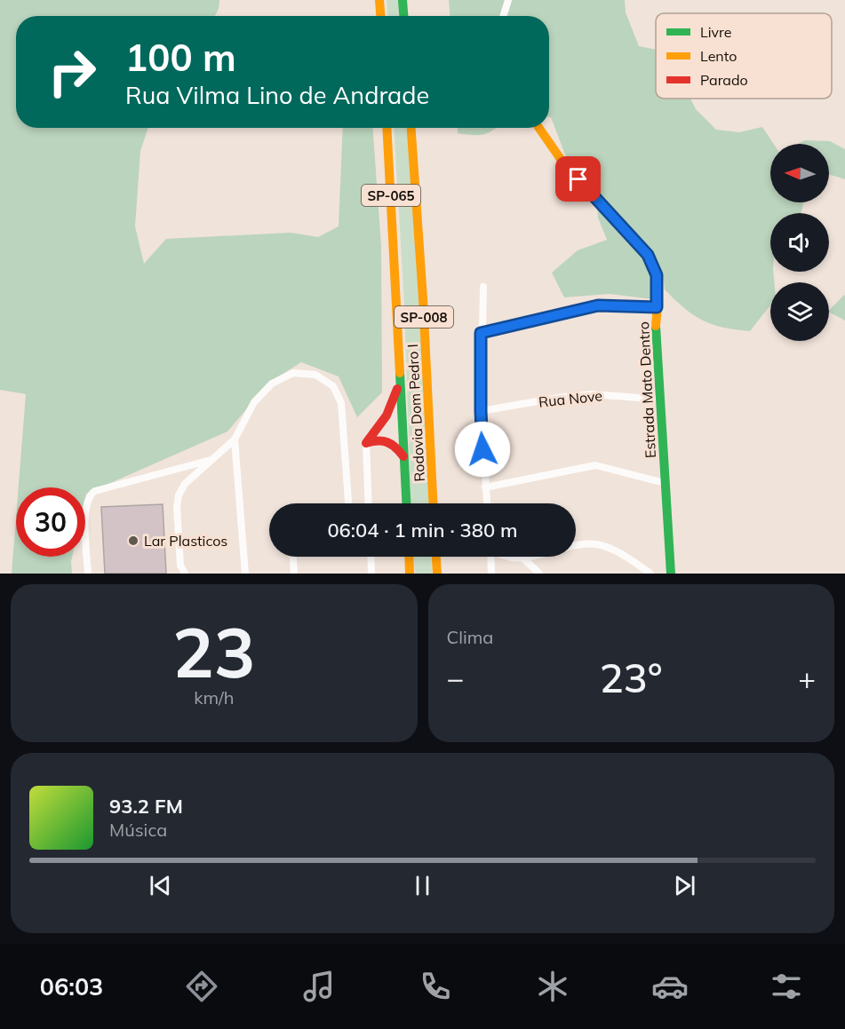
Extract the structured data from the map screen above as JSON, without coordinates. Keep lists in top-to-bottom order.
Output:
{
  "streets": {
    "main road": [
      "SP-065",
      "SP-008",
      "Estrada Mato Dentro",
      "Rodovia Dom Pedro I"
    ],
    "street": ["Rua Nove"]
  },
  "crossings": [
    ["Estrada Mato Dentro", "Rua Nove"]
  ],
  "places": ["Lar Plasticos"],
  "legend": ["Livre", "Lento", "Parado"],
  "north": "left",
  "page": {
    "turn": ["100 m", "Rua Vilma Lino de Andrade"],
    "limit": "30",
    "trip": "06:04 · 1 min · 380 m",
    "tile": [
      ["23", "km/h"],
      "Clima"
    ],
    "heat": ["−", "23°", "+"],
    "song": ["93.2 FM", "Música"],
    "tabs": "06:03"
  }
}
